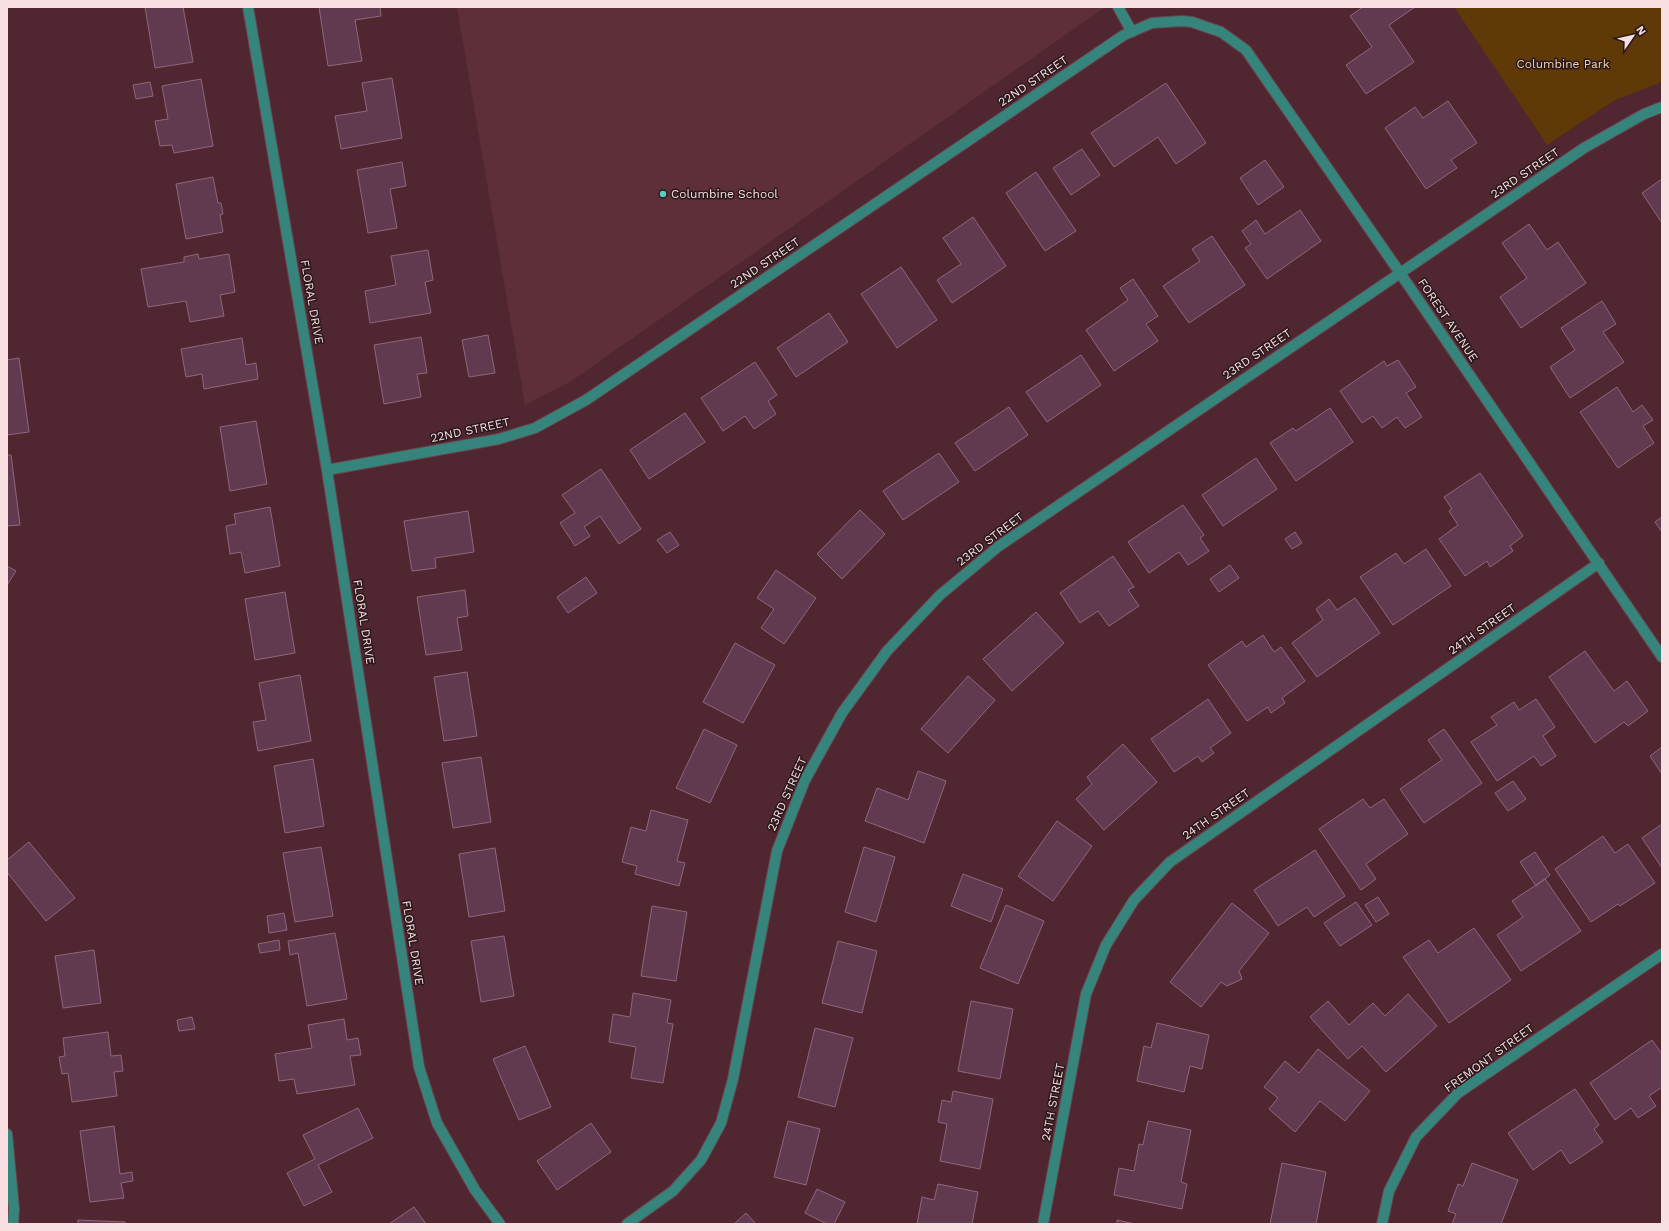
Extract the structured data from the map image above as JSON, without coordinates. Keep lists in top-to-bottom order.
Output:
{
  "streets": {
    "street": [
      "22ND STREET",
      "23RD STREET",
      "FLORAL DRIVE",
      "FOREST AVENUE",
      "24TH STREET",
      "FREMONT STREET"
    ]
  },
  "crossings": [
    ["22ND STREET", "FLORAL DRIVE"],
    ["22ND STREET", "FOREST AVENUE"],
    ["23RD STREET", "FOREST AVENUE"],
    ["FOREST AVENUE", "24TH STREET"]
  ],
  "parks": ["Columbine Park"],
  "places": ["Columbine School"],
  "north": "top right"
}
